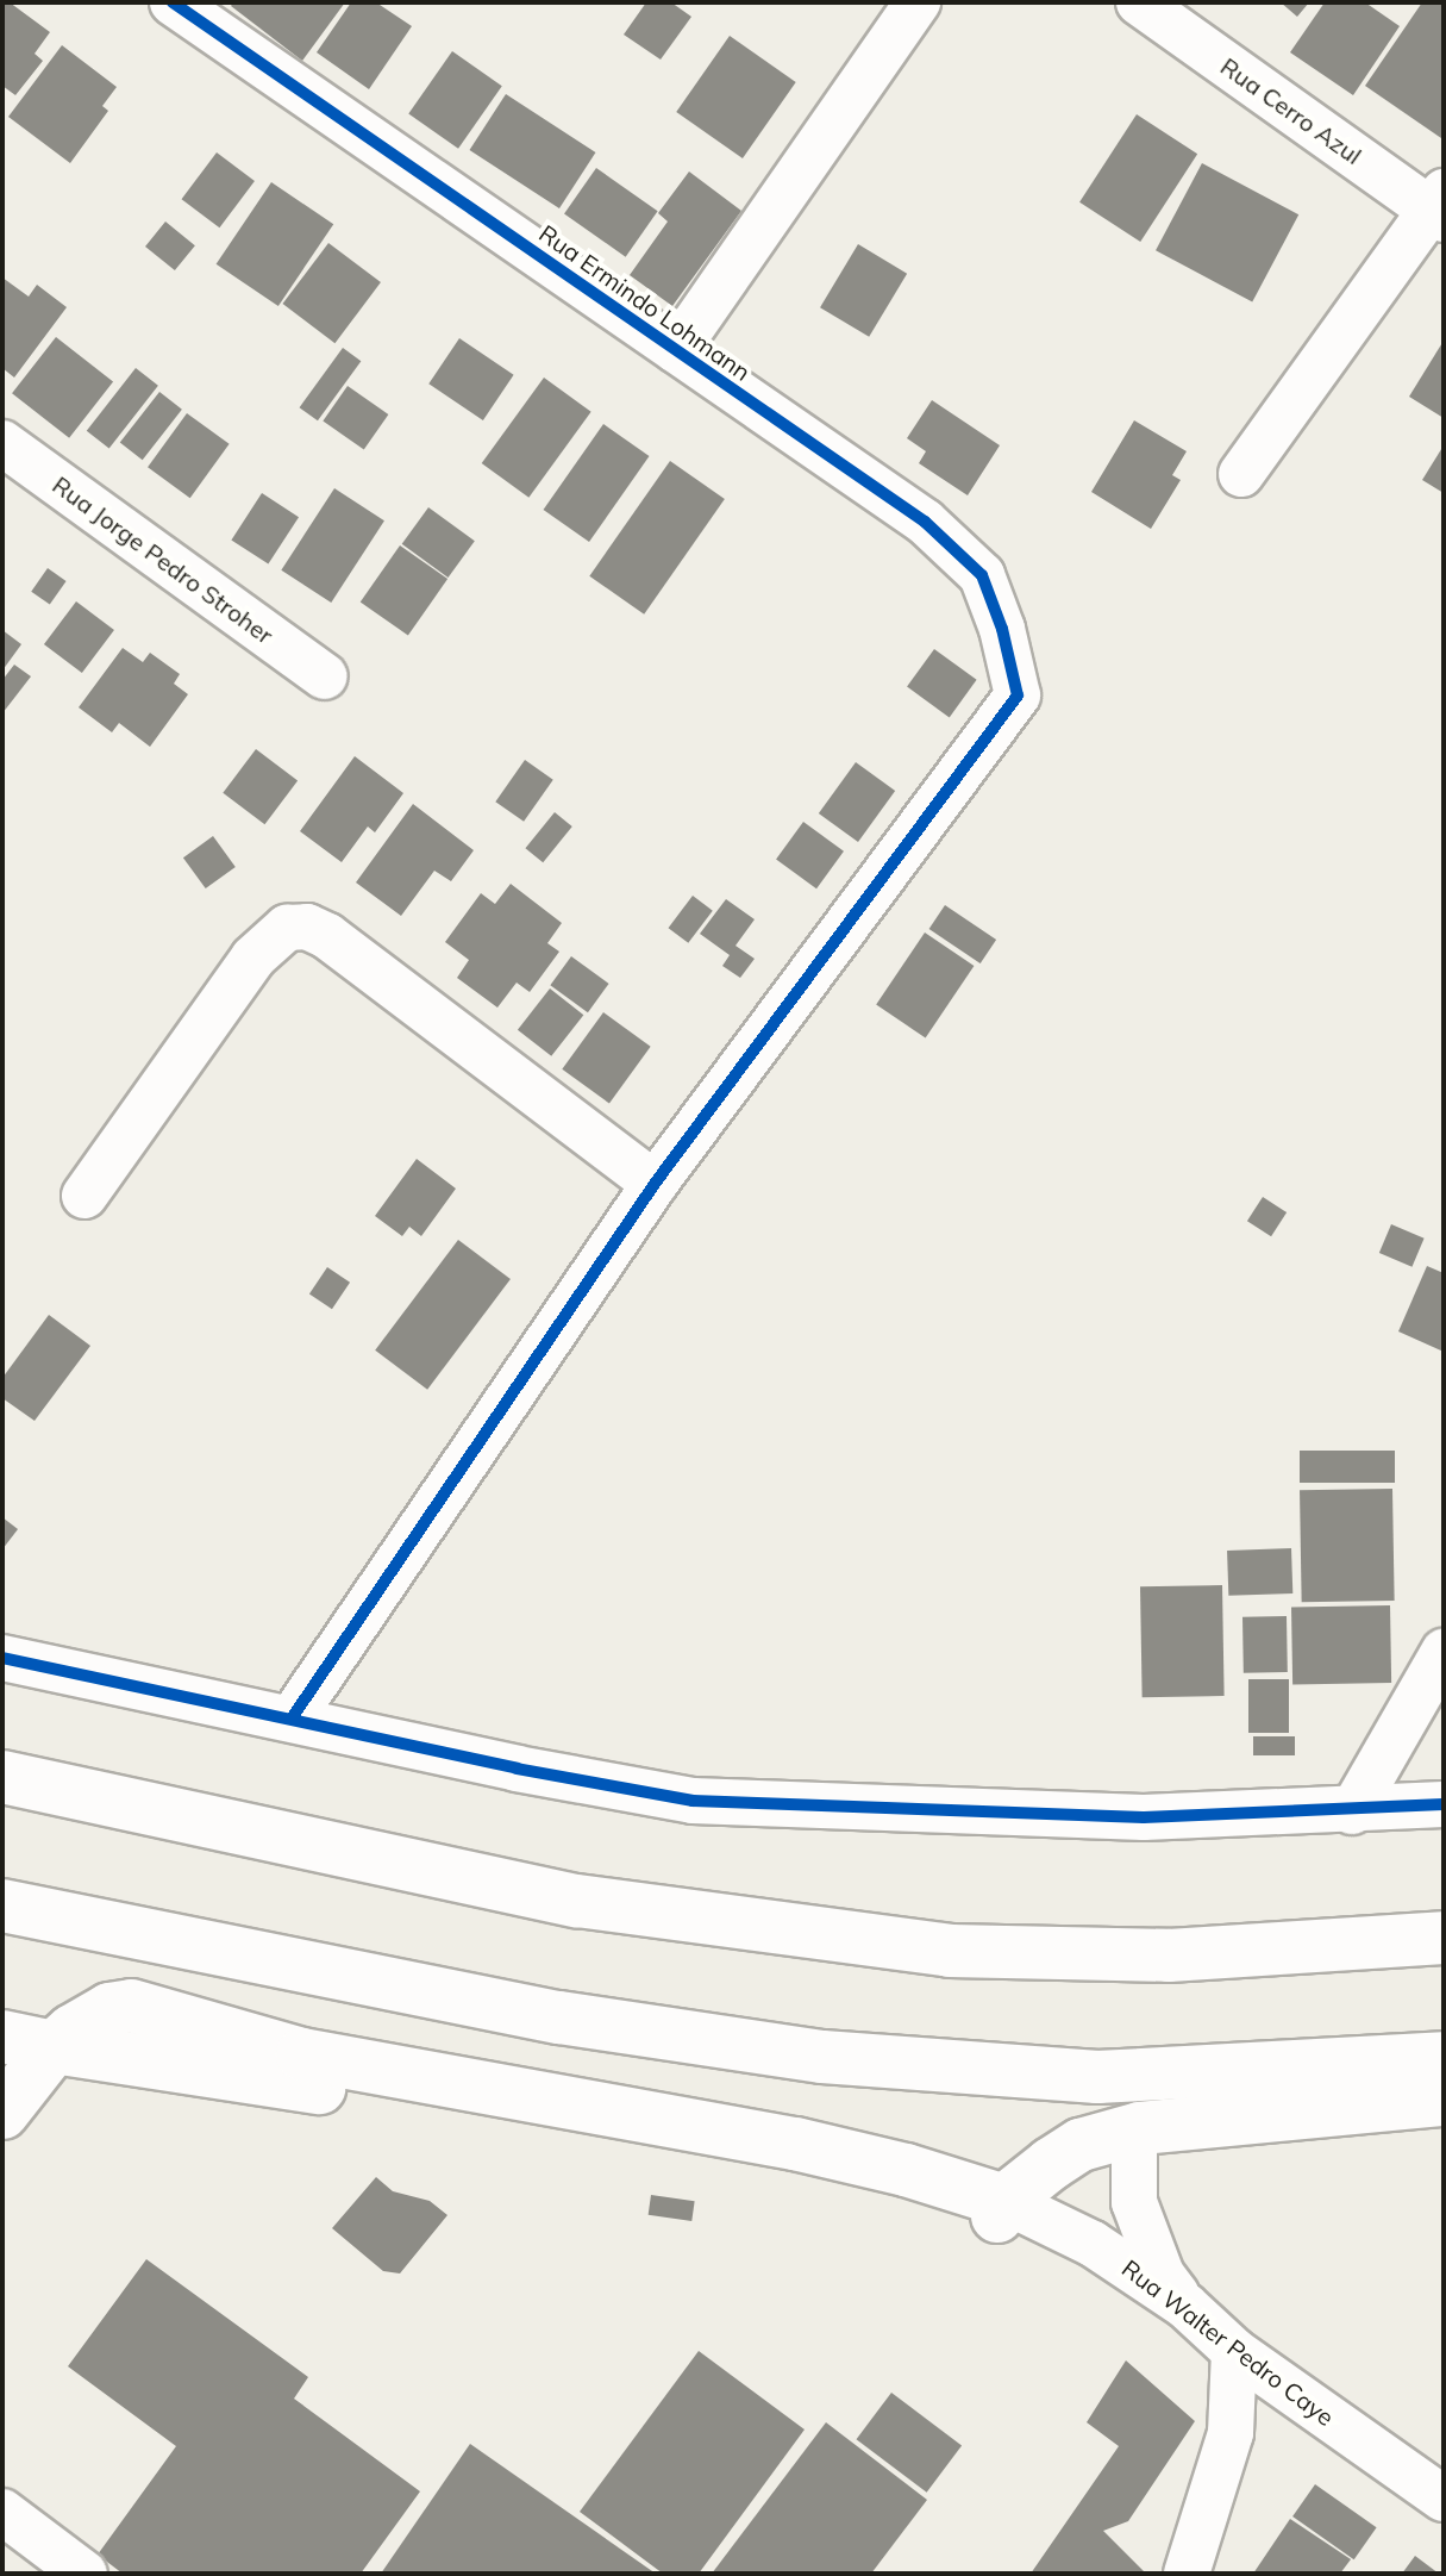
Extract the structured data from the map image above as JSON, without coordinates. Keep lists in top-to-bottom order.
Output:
{
  "streets": {
    "street": [
      "Rua Cerro Azul",
      "Rua Ermindo Lohmann",
      "Rua Jorge Pedro Stroher",
      "Rua Walter Pedro Caye"
    ]
  }
}
